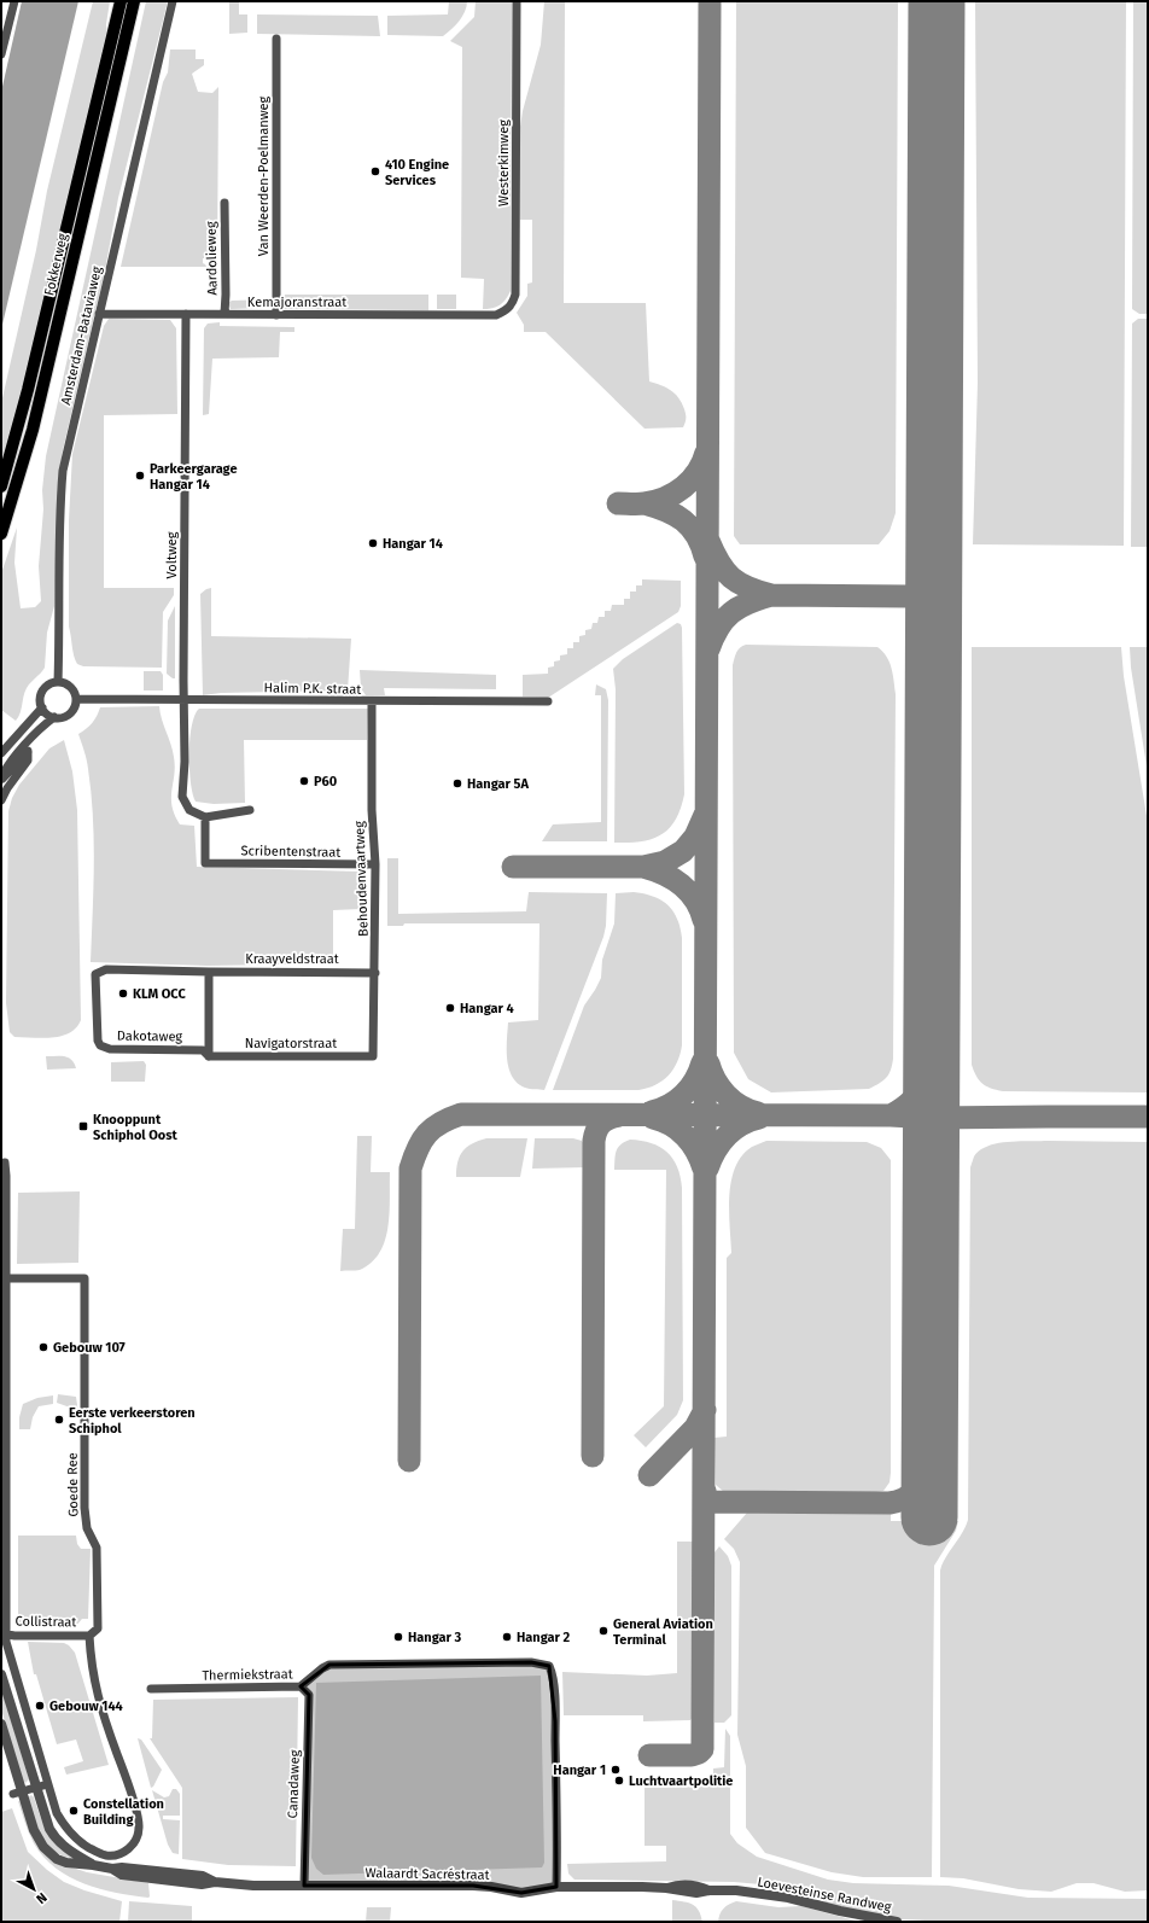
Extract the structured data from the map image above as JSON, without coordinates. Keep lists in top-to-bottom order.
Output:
{
  "streets": {
    "main road": ["Fokkerweg"],
    "street": [
      "Westerkimweg",
      "Van Weerden-Poelmanweg",
      "Aardolieweg",
      "Kemajoranstraat",
      "Amsterdam-Bataviaweg",
      "Voltweg",
      "Halim P.K. straat",
      "Scribentenstraat",
      "Behoudenvaartweg",
      "Kraayveldstraat",
      "Dakotaweg",
      "Navigatorstraat",
      "Goede Ree",
      "Collistraat",
      "Thermiekstraat",
      "Canadaweg",
      "Walaardt Sacréstraat",
      "Loevesteinse Randweg"
    ]
  },
  "crossings": [
    ["Westerkimweg", "Kemajoranstraat"],
    ["Van Weerden-Poelmanweg", "Kemajoranstraat"],
    ["Aardolieweg", "Kemajoranstraat"],
    ["Kemajoranstraat", "Amsterdam-Bataviaweg"],
    ["Kemajoranstraat", "Voltweg"],
    ["Amsterdam-Bataviaweg", "Halim P.K. straat"],
    ["Voltweg", "Halim P.K. straat"],
    ["Voltweg", "Scribentenstraat"],
    ["Halim P.K. straat", "Behoudenvaartweg"],
    ["Scribentenstraat", "Behoudenvaartweg"],
    ["Behoudenvaartweg", "Kraayveldstraat"],
    ["Behoudenvaartweg", "Navigatorstraat"],
    ["Kraayveldstraat", "Dakotaweg"],
    ["Dakotaweg", "Navigatorstraat"],
    ["Goede Ree", "Collistraat"],
    ["Thermiekstraat", "Canadaweg"],
    ["Thermiekstraat", "Walaardt Sacréstraat"],
    ["Canadaweg", "Walaardt Sacréstraat"],
    ["Walaardt Sacréstraat", "Loevesteinse Randweg"]
  ],
  "places": {
    "other": [
      "410 Engine Services",
      "Parkeergarage Hangar 14",
      "Hangar 14",
      "P60",
      "Hangar 5A",
      "KLM OCC",
      "Hangar 4",
      "Gebouw 107",
      "Eerste verkeerstoren Schiphol",
      "General Aviation Terminal",
      "Hangar 3",
      "Hangar 2",
      "Gebouw 144",
      "Hangar 1",
      "Luchtvaartpolitie",
      "Constellation Building"
    ],
    "transit": ["Knooppunt Schiphol Oost"]
  },
  "north": "bottom right"
}
